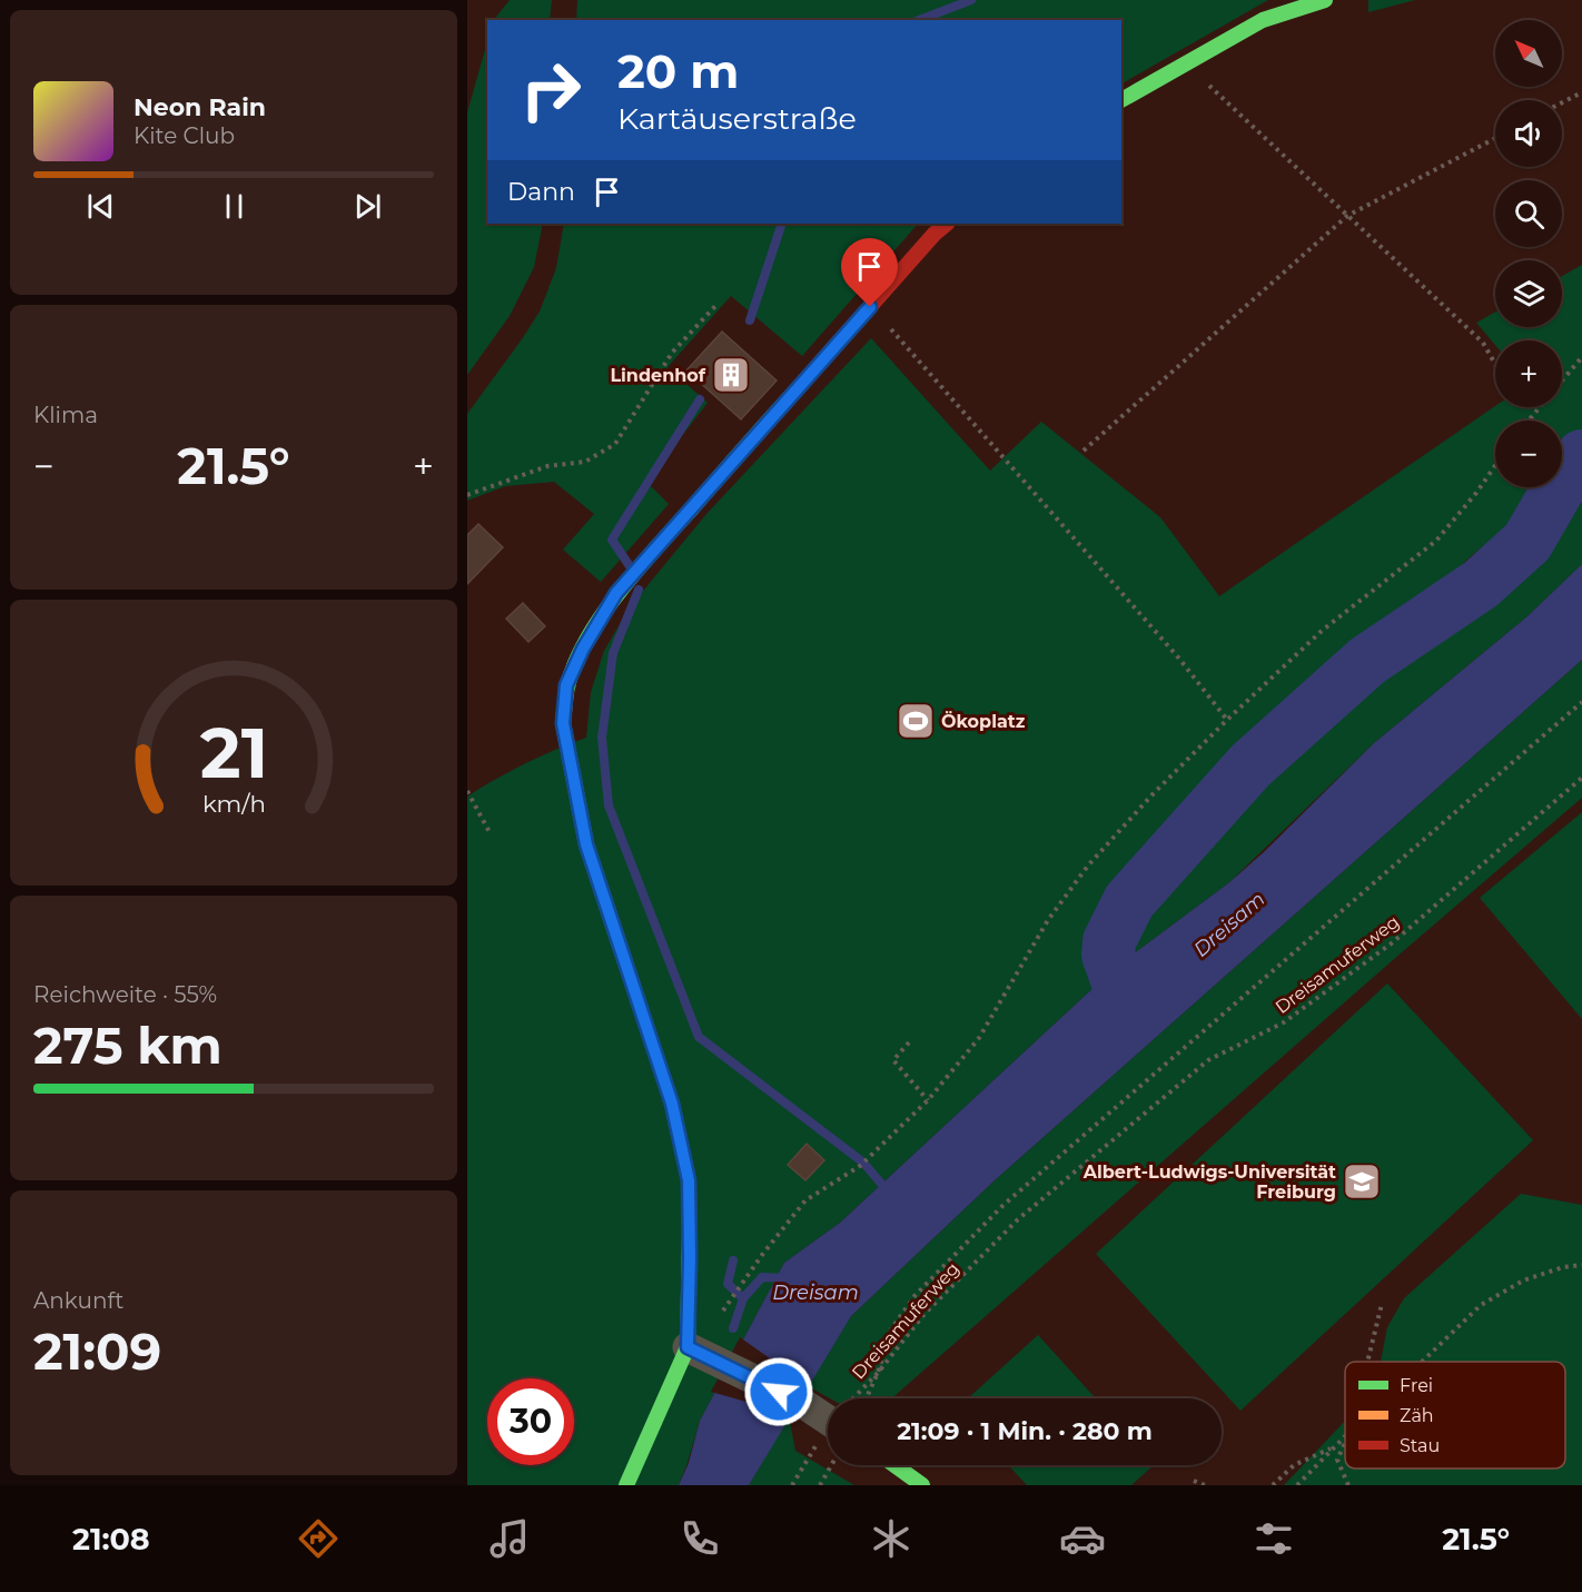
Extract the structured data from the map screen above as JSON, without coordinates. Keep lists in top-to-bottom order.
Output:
{
  "streets": {
    "path": ["Dreisamuferweg"]
  },
  "water": ["Dreisam"],
  "places": {
    "building": ["Lindenhof"],
    "sports": ["Ökoplatz"],
    "school or university": ["Albert-Ludwigs-Universität Freiburg"]
  },
  "legend": ["Frei", "Zäh", "Stau"],
  "north": "top left",
  "page": {
    "map_buttons": ["+", "−"],
    "turn": ["20 m", "Kartäuserstraße"],
    "song": ["Neon Rain", "Kite Club"],
    "then": "Dann",
    "tile": [
      "Klima",
      ["Reichweite · 55%", "275 km"],
      ["Ankunft", "21:09"]
    ],
    "heat": ["−", "21.5°", "+"],
    "limit": "30",
    "trip": "21:09 · 1 Min. · 280 m",
    "tabs": ["21:08", "21.5°"],
    "gauge": ["21", "km/h"]
  }
}
